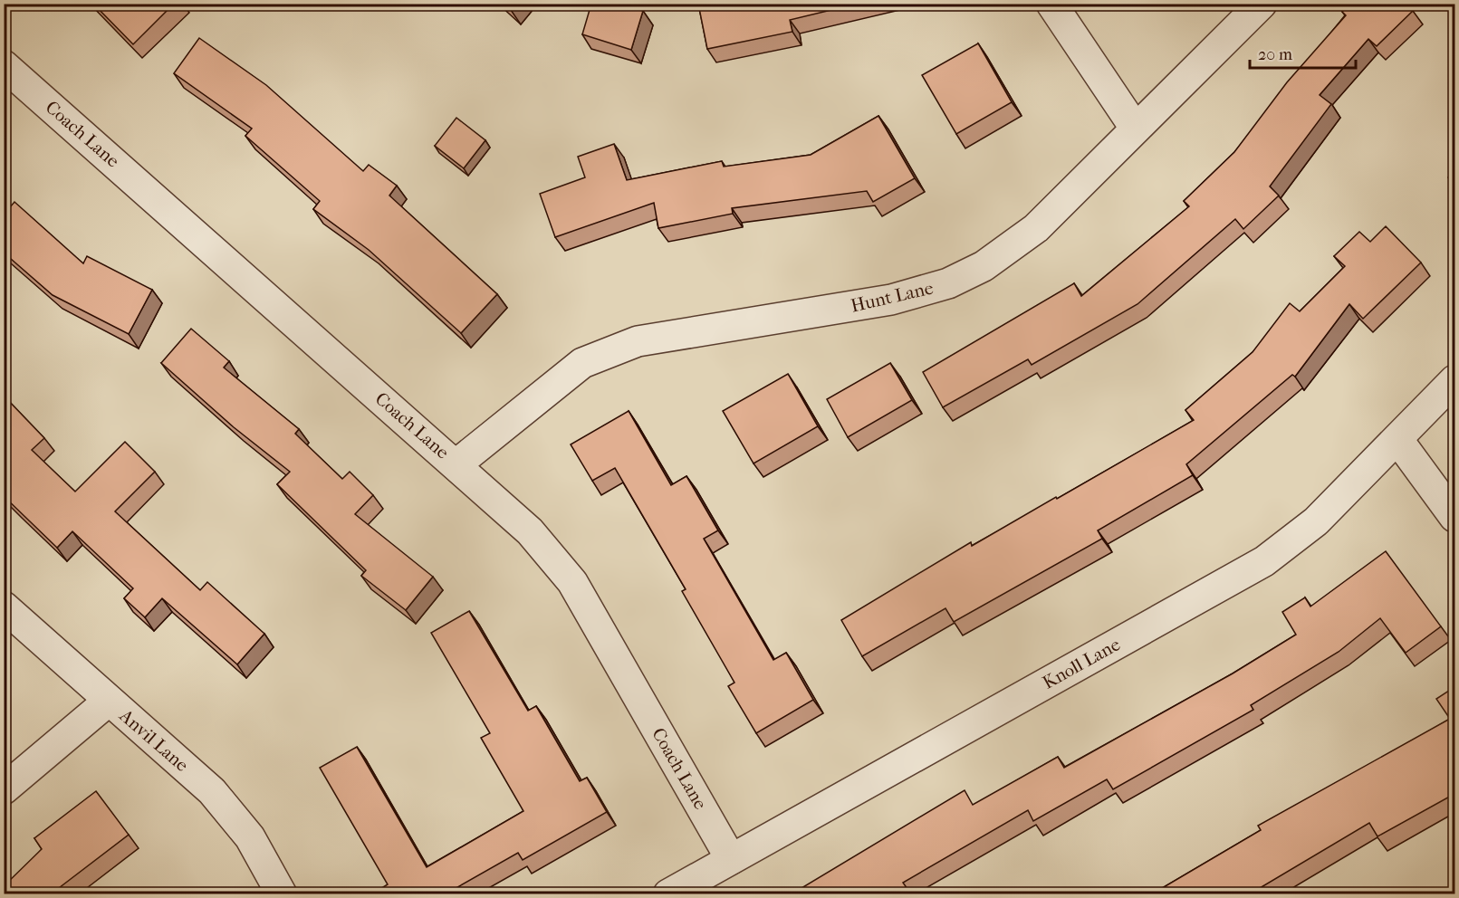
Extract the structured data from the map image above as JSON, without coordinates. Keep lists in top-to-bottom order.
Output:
{
  "streets": {
    "street": [
      "Coach Lane",
      "Hunt Lane",
      "Knoll Lane",
      "Anvil Lane"
    ]
  },
  "crossings": [
    ["Coach Lane", "Hunt Lane"],
    ["Coach Lane", "Knoll Lane"]
  ],
  "scale_bar": "20 m"
}
